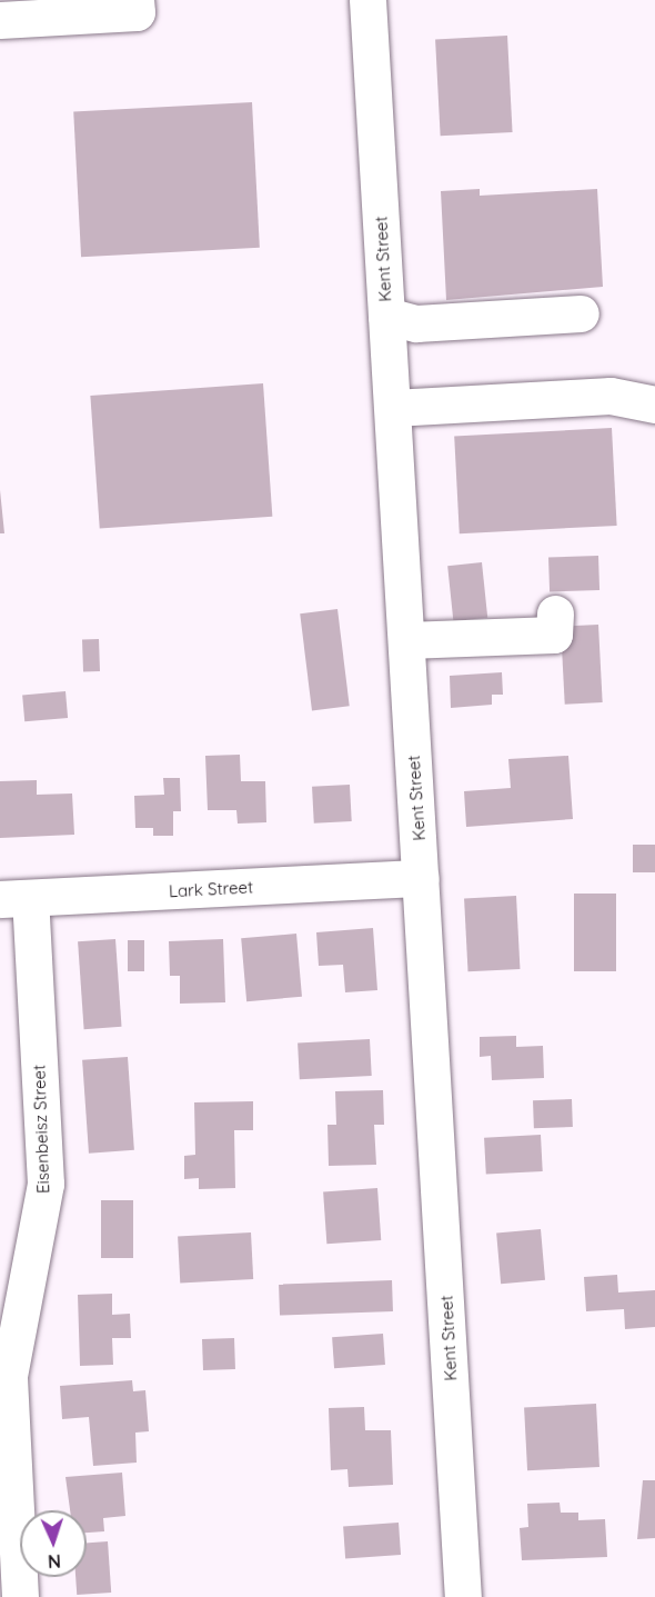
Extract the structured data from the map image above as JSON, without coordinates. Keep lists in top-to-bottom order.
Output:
{
  "streets": {
    "street": ["Kent Street", "Lark Street", "Eisenbeisz Street"]
  },
  "crossings": [
    ["Kent Street", "Lark Street"],
    ["Lark Street", "Eisenbeisz Street"]
  ],
  "north": "bottom"
}
